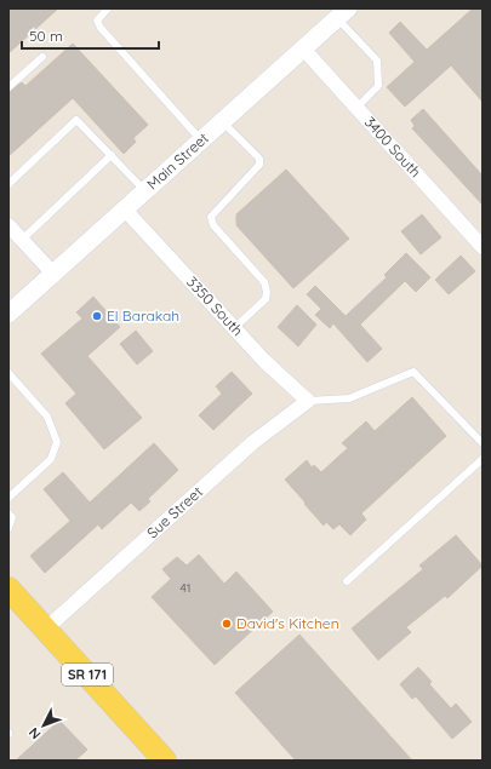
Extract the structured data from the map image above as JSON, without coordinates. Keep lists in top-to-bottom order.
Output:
{
  "streets": {
    "main road": ["SR 171"],
    "street": [
      "3400 South",
      "Main Street",
      "3350 South",
      "Sue Street"
    ]
  },
  "crossings": [
    ["3400 South", "Main Street"],
    ["Main Street", "3350 South"],
    ["3350 South", "Sue Street"],
    ["Sue Street", "SR 171"]
  ],
  "places": ["El Barakah", "David's Kitchen"],
  "house_numbers": ["41"],
  "scale_bar": "50 m",
  "north": "bottom left"
}
